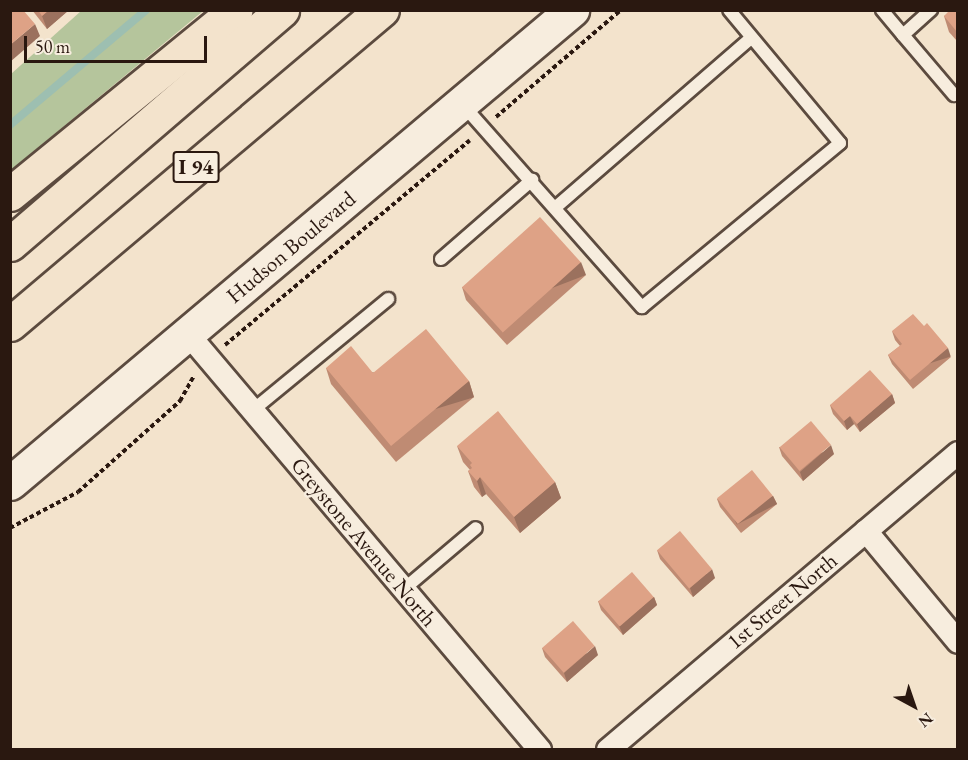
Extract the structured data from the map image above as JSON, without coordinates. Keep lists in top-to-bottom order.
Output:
{
  "streets": {
    "highway": ["I 94"],
    "street": ["Hudson Boulevard", "Greystone Avenue North", "1st Street North"]
  },
  "crossings": [
    ["Hudson Boulevard", "Greystone Avenue North"]
  ],
  "scale_bar": "50 m",
  "north": "bottom right"
}
